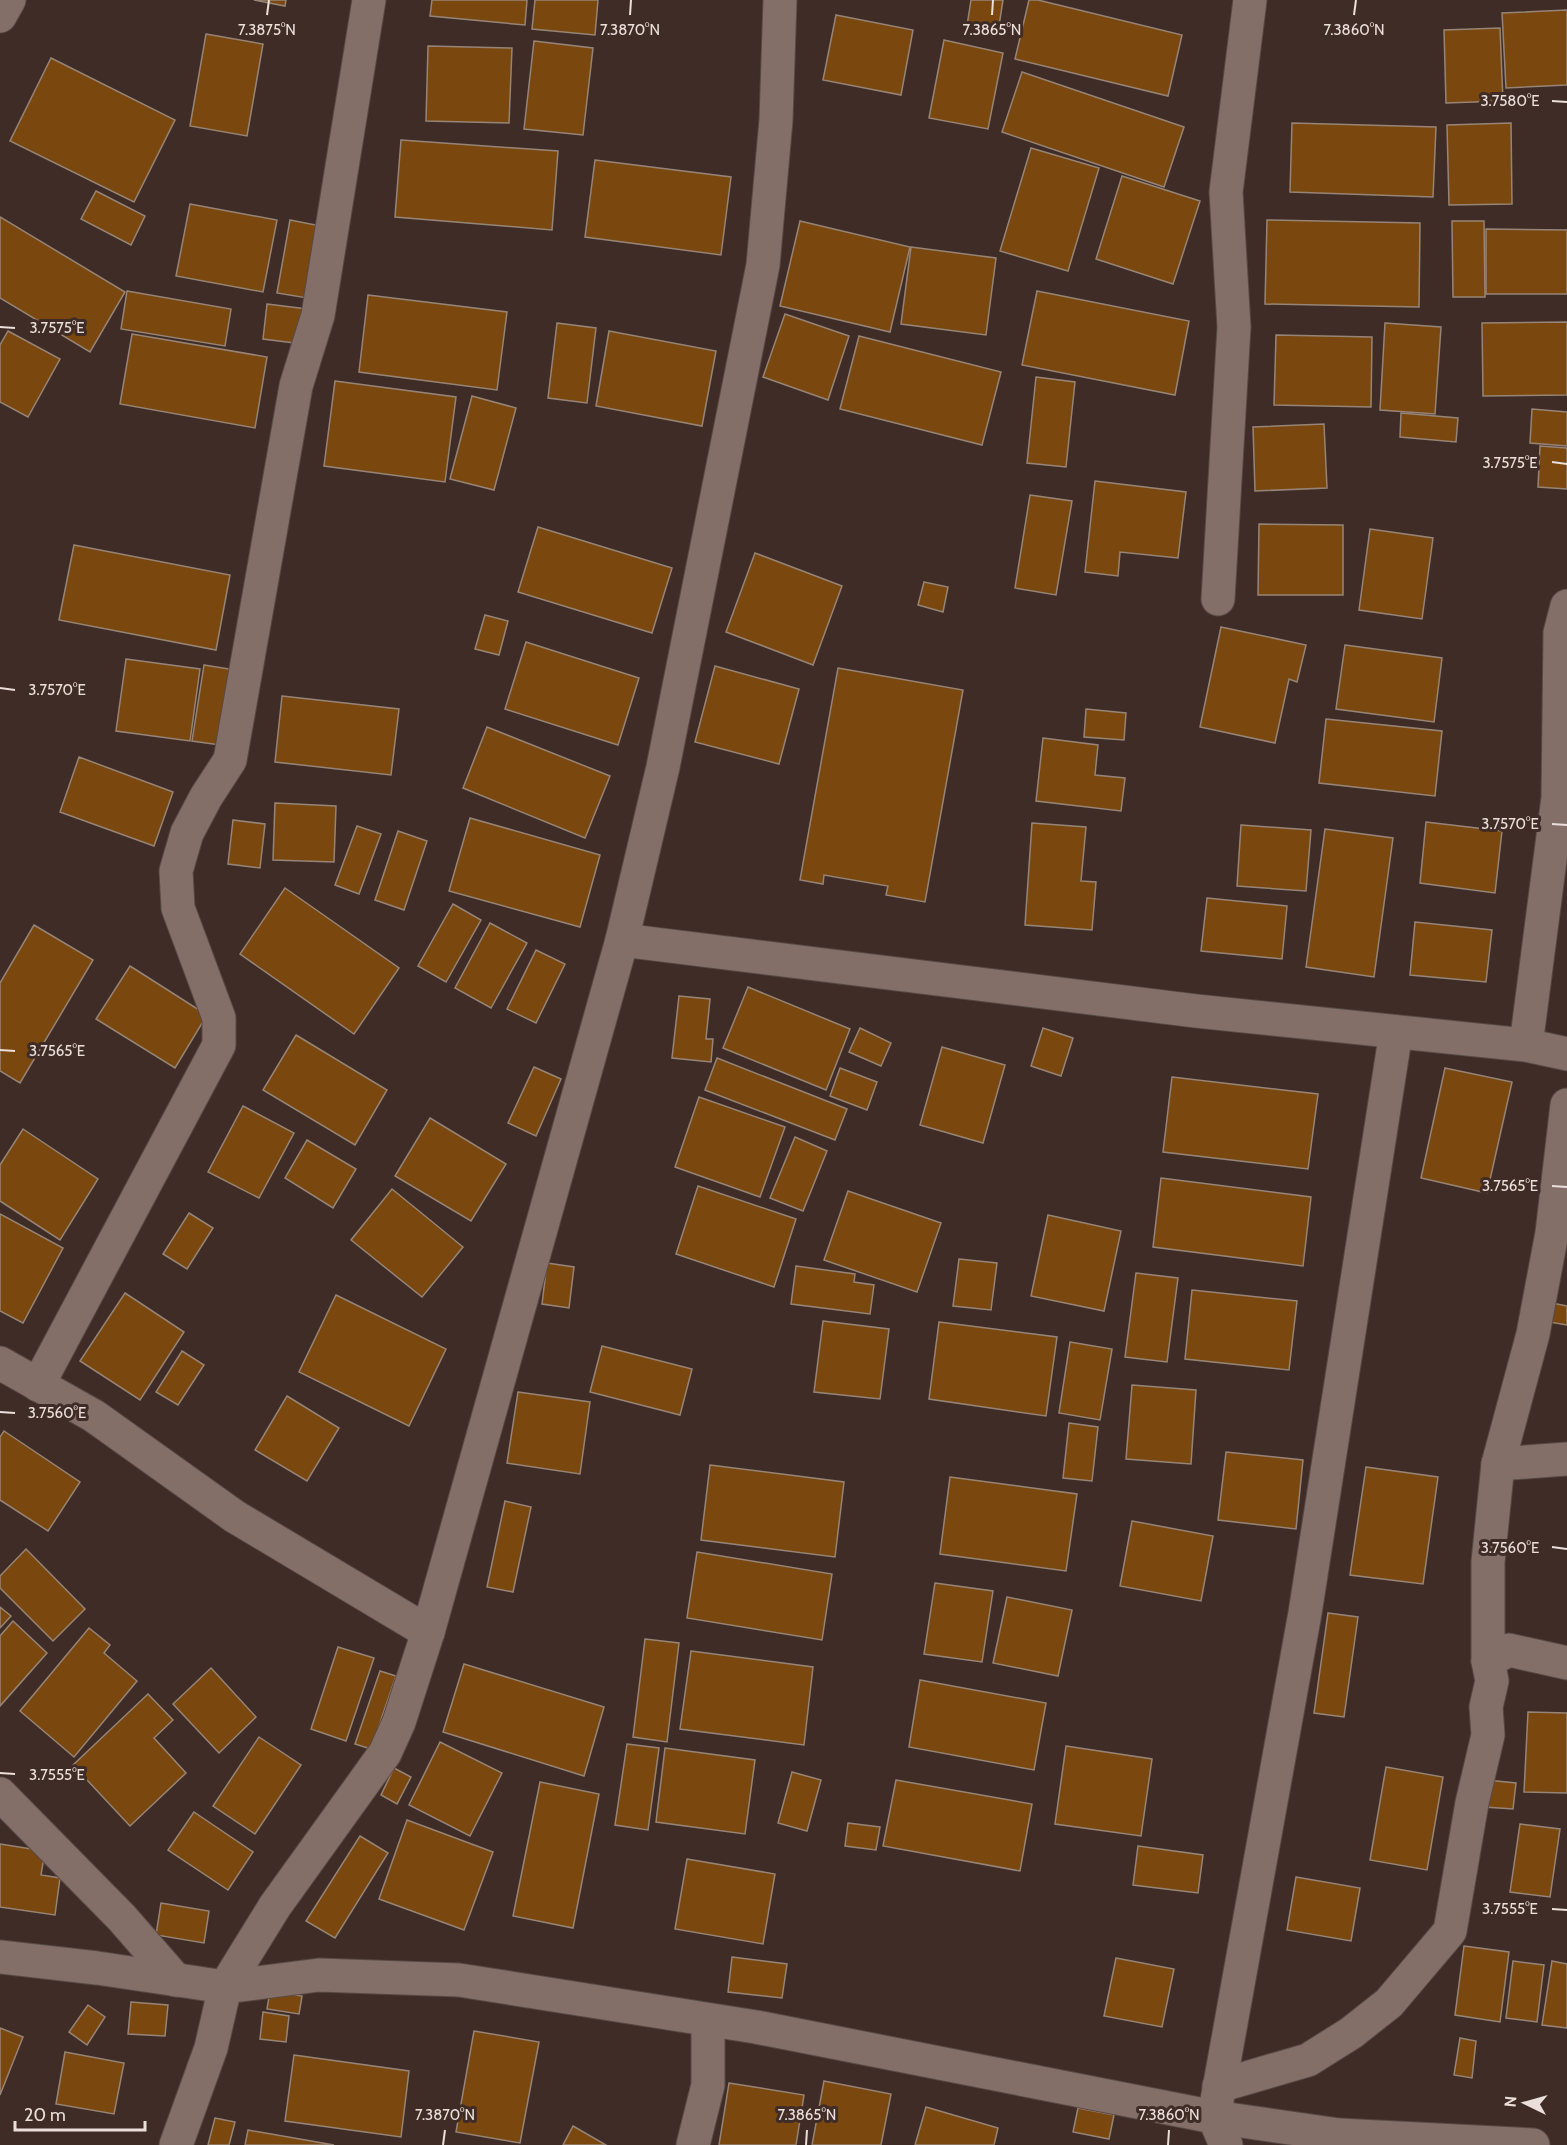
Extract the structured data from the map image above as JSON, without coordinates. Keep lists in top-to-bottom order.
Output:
{
  "scale_bar": "20 m",
  "north": "left",
  "coordinates": [
    "7.3875°N",
    "7.3870°N",
    "7.3865°N",
    "7.3860°N",
    "3.7580°E",
    "3.7575°E",
    "3.7570°E",
    "3.7565°E",
    "3.7560°E",
    "3.7555°E"
  ]
}
